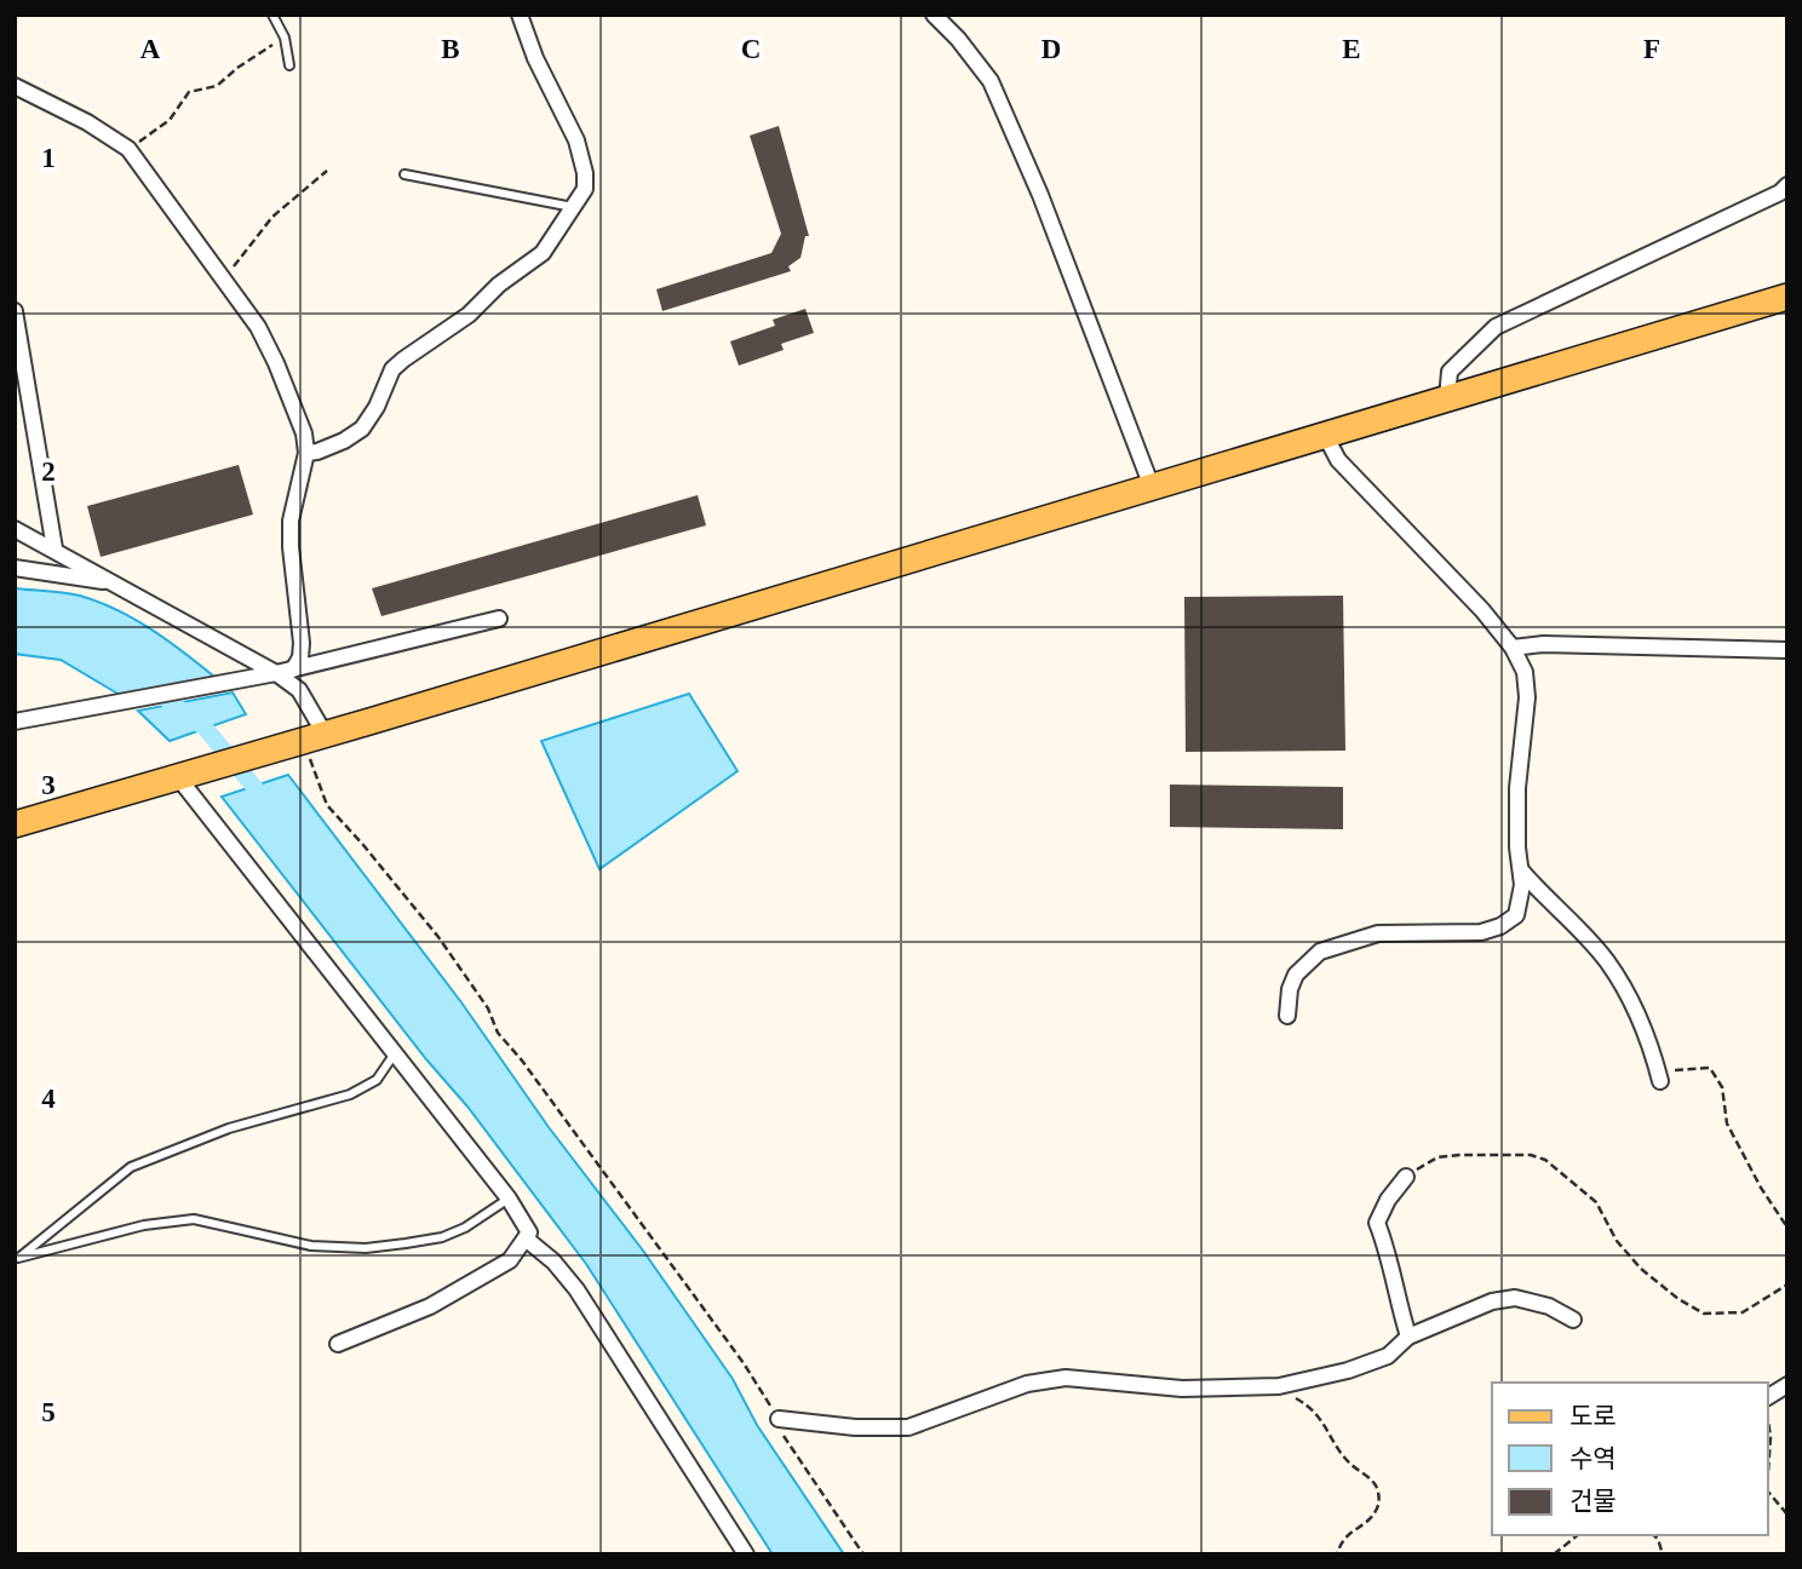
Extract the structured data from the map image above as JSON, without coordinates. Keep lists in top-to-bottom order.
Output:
{
  "legend": ["도로", "수역", "건물"],
  "grid": {
    "columns": [
      "A",
      "B",
      "C",
      "D",
      "E",
      "F"
    ],
    "rows": [
      "1",
      "2",
      "3",
      "4",
      "5"
    ]
  }
}
